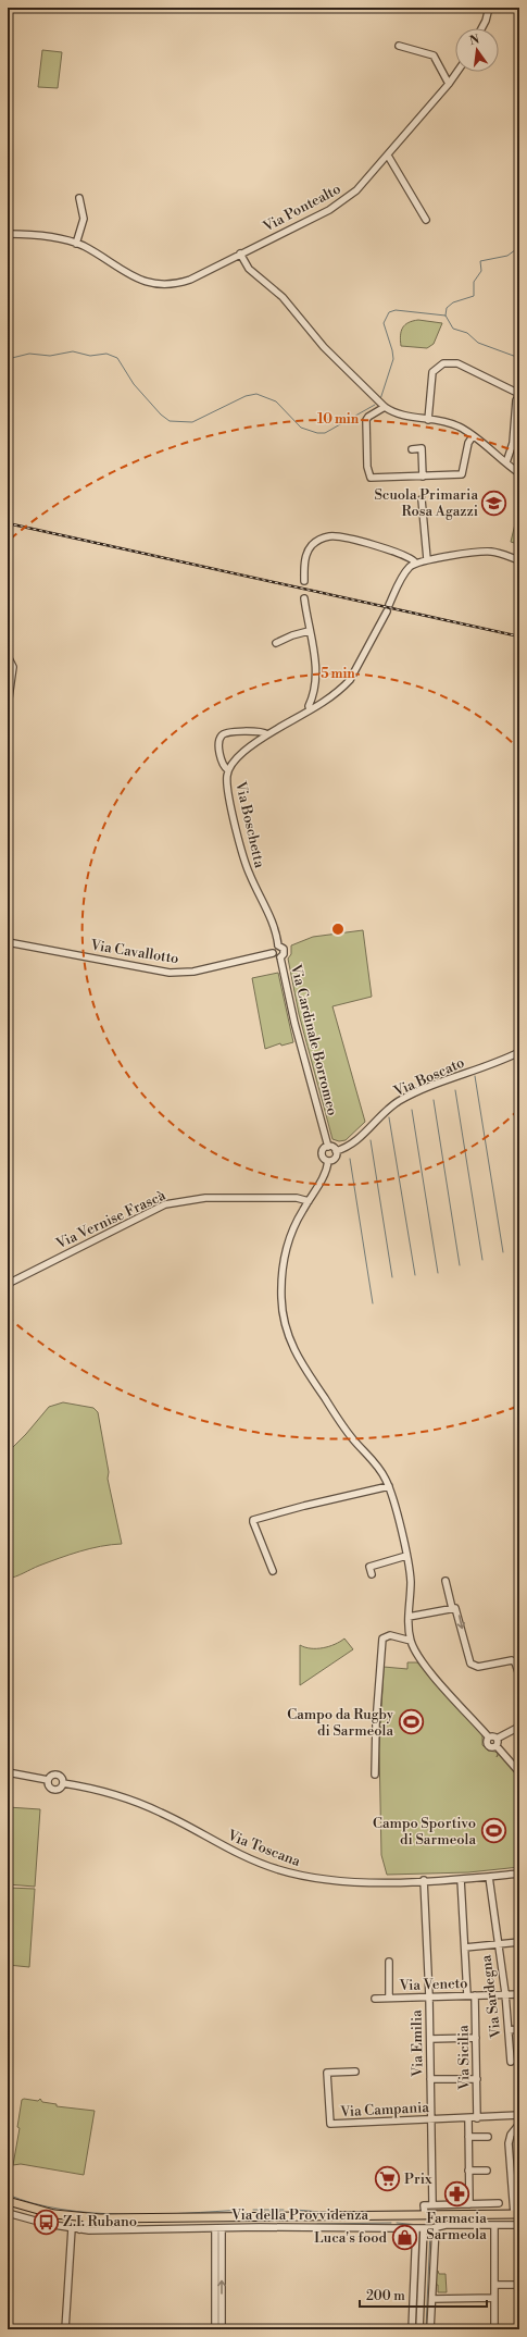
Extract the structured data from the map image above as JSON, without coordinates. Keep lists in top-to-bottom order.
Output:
{
  "streets": {
    "main road": ["Via della Provvidenza"],
    "street": [
      "Via Pontealto",
      "Via Boschetta",
      "Via Cavallotto",
      "Via Cardinale Borromeo",
      "Via Boscato",
      "Via Vernise Frascà",
      "Via Toscana",
      "Via Veneto",
      "Via Sardegna",
      "Via Emilia",
      "Via Sicilia",
      "Via Campania"
    ]
  },
  "crossings": [
    ["Via Boschetta", "Via Cavallotto"],
    ["Via Boschetta", "Via Cardinale Borromeo"],
    ["Via Cavallotto", "Via Cardinale Borromeo"],
    ["Via Cardinale Borromeo", "Via Boscato"],
    ["Via Cardinale Borromeo", "Via Vernise Frascà"],
    ["Via Toscana", "Via Sardegna"],
    ["Via Toscana", "Via Emilia"],
    ["Via Veneto", "Via Sardegna"],
    ["Via Veneto", "Via Emilia"],
    ["Via Veneto", "Via Sicilia"],
    ["Via Emilia", "Via Campania"],
    ["Via Sicilia", "Via Campania"]
  ],
  "places": {
    "school or university": ["Scuola Primaria Rosa Agazzi"],
    "sports": ["Campo da Rugby di Sarmeola", "Campo Sportivo di Sarmeola"],
    "supermarket": ["Prix"],
    "pharmacy": ["Farmacia Sarmeola"],
    "bus stop": ["Z.I. Rubano"],
    "shop": ["Luca's food"]
  },
  "scale_bar": "200 m",
  "north": "top",
  "rings": ["10 min", "5 min"]
}
